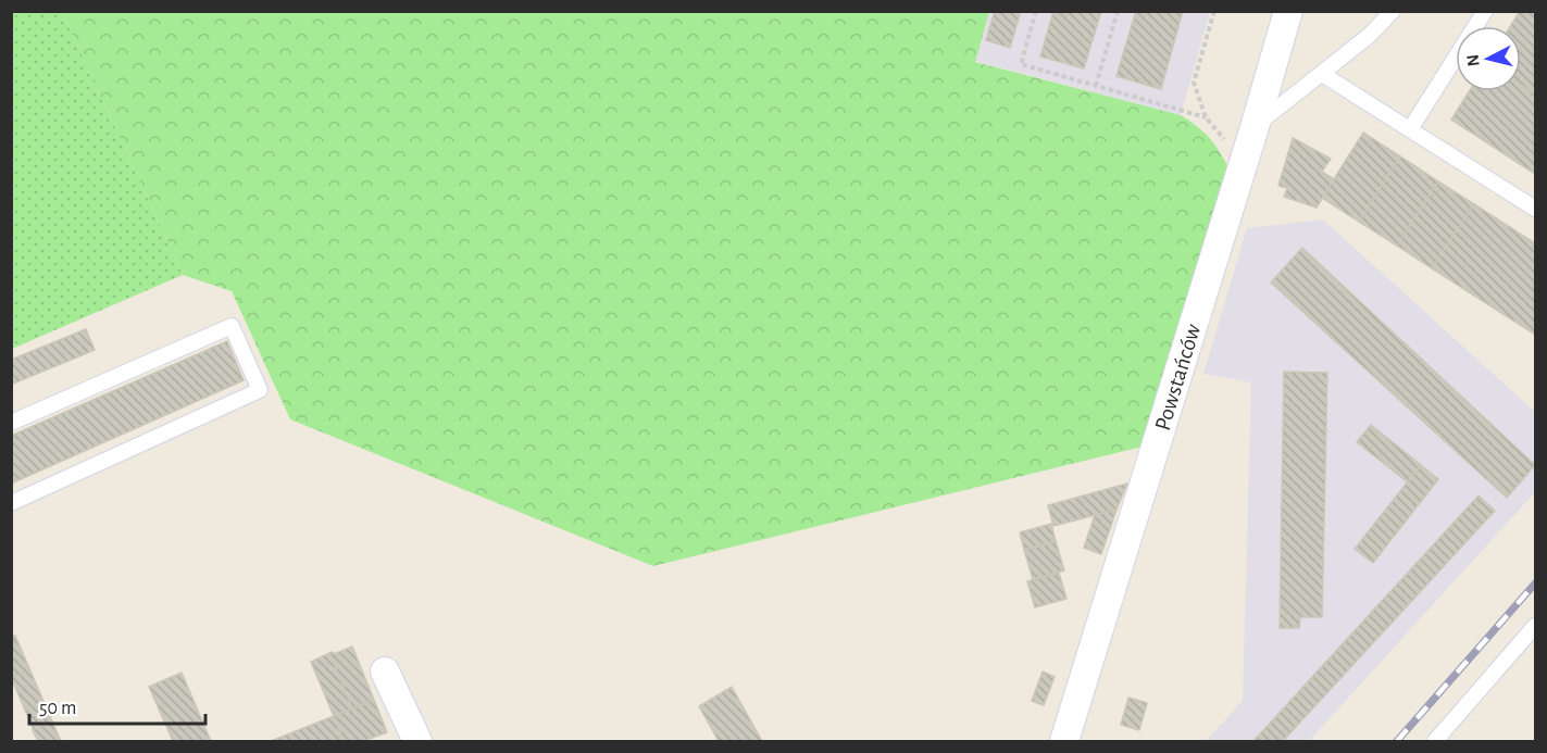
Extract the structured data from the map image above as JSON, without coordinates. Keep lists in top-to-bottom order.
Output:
{
  "streets": {
    "street": ["Powstańców"]
  },
  "scale_bar": "50 m",
  "north": "left"
}
